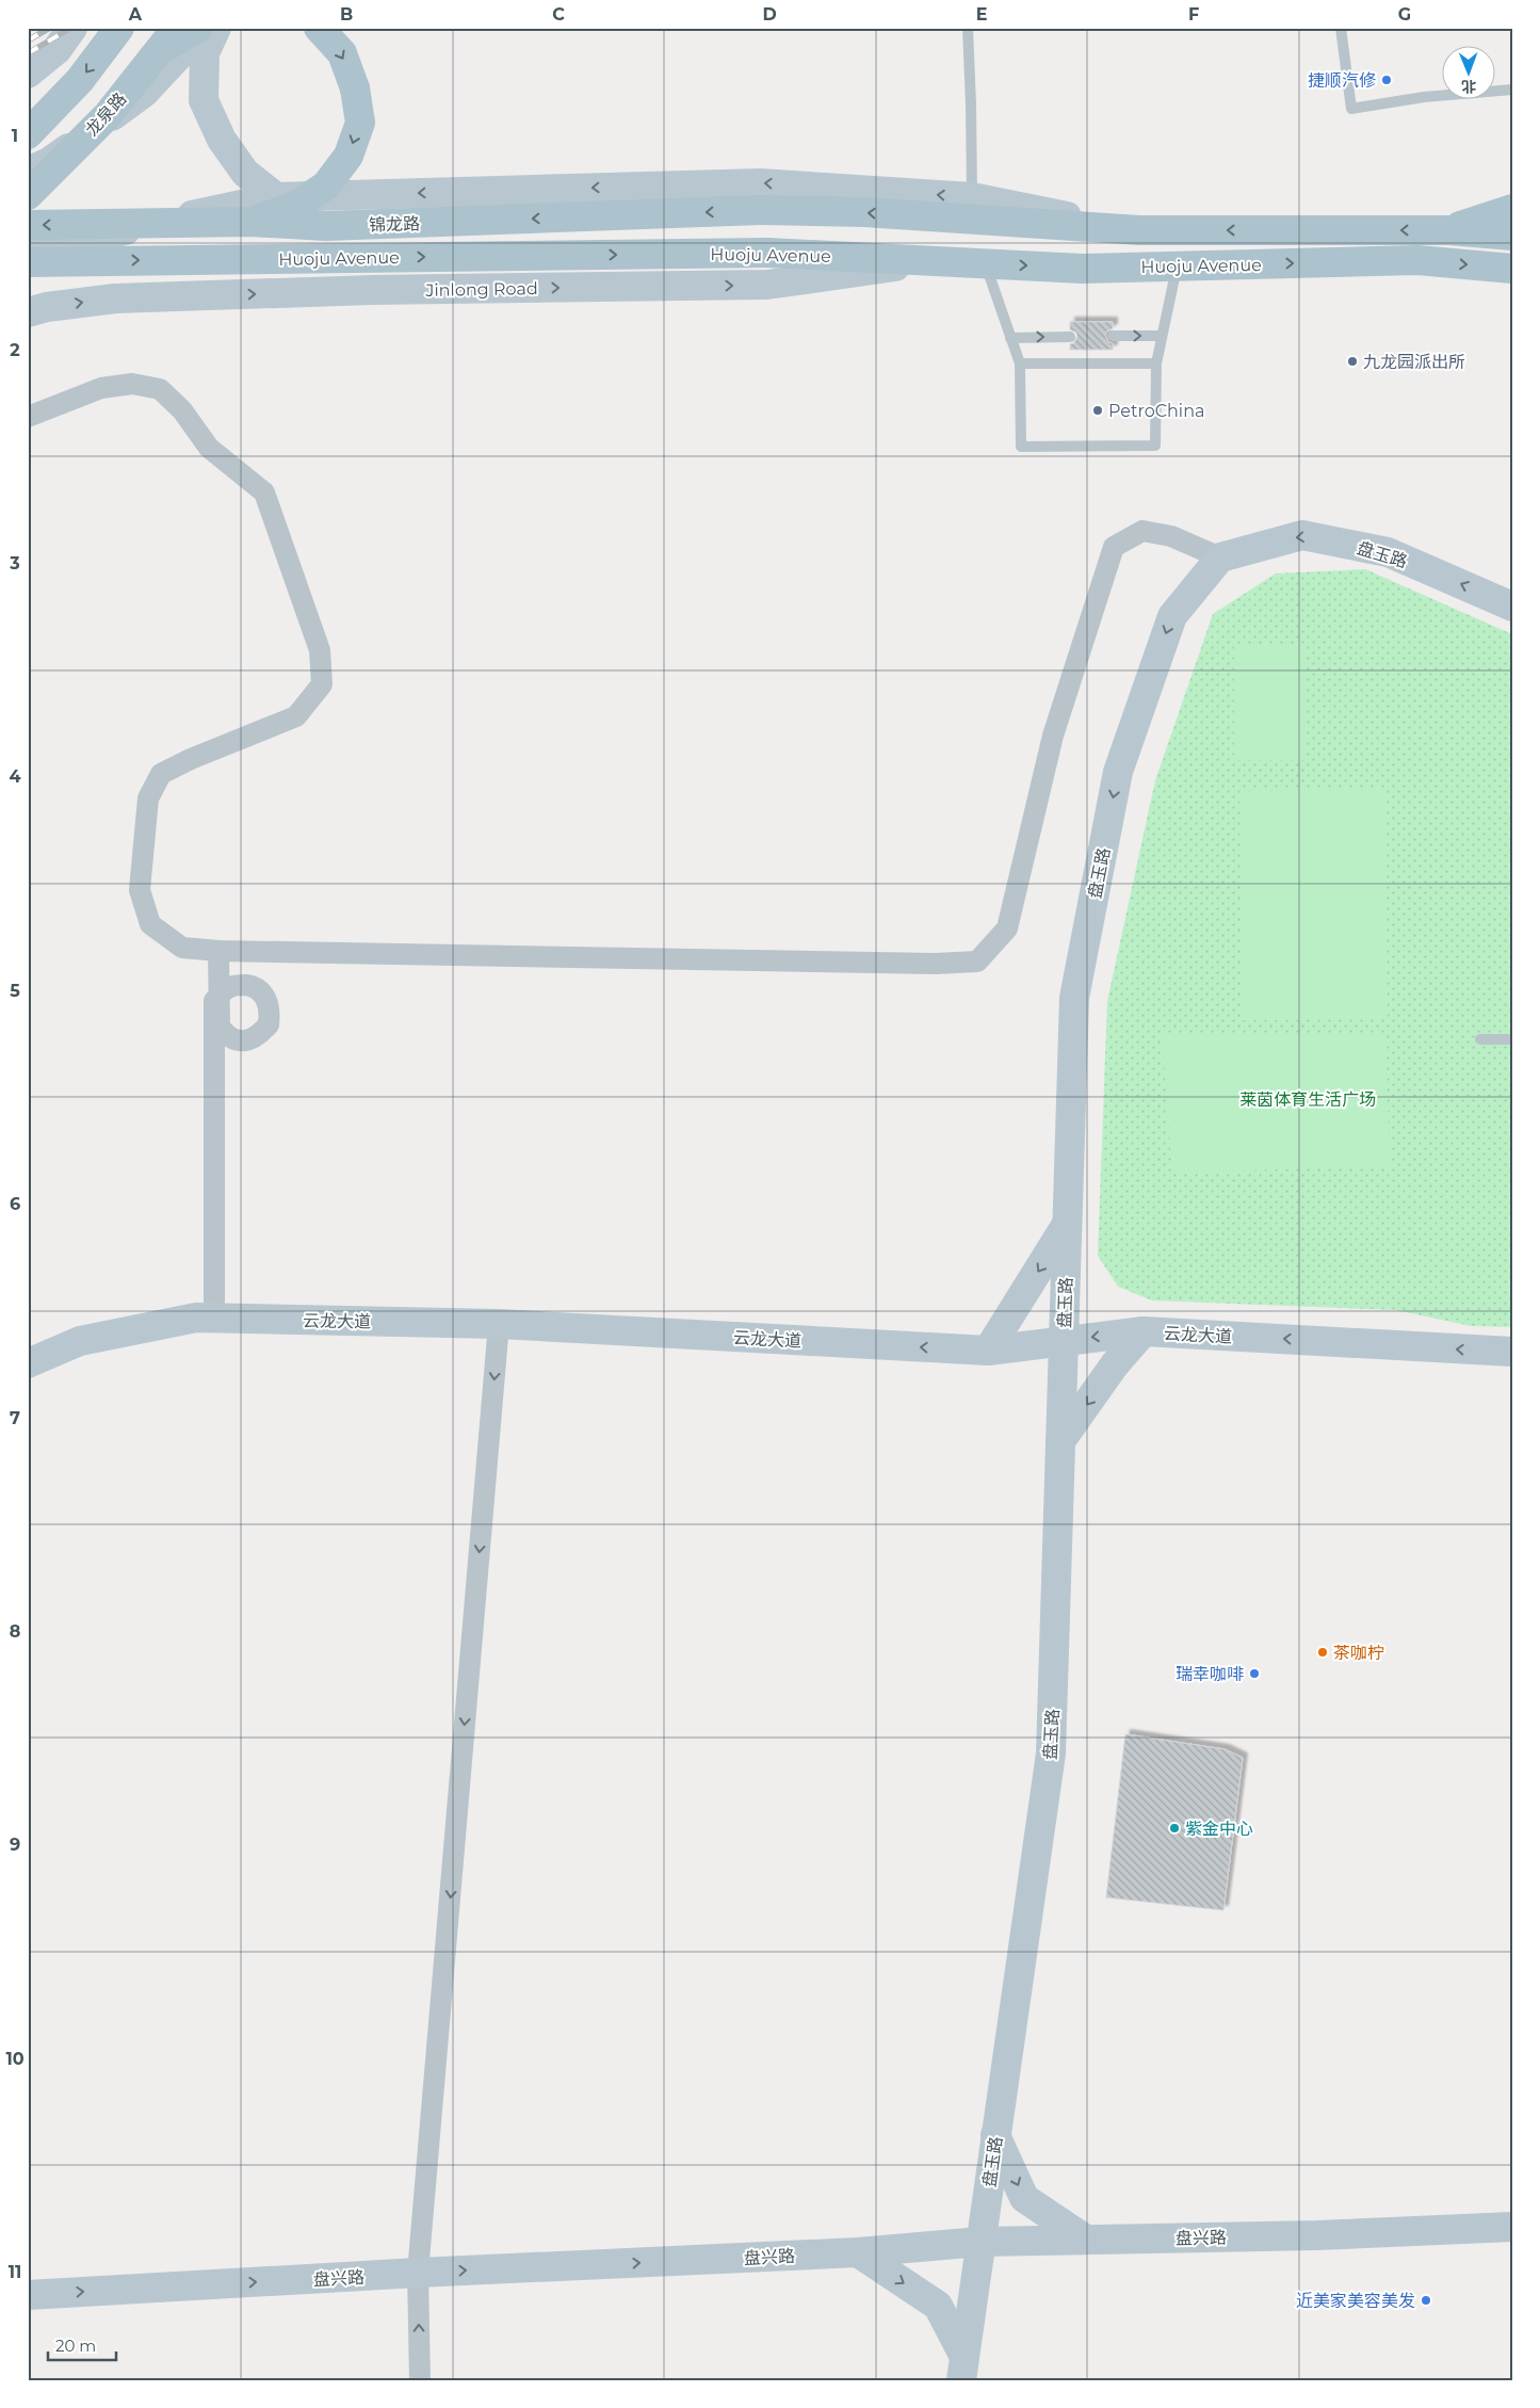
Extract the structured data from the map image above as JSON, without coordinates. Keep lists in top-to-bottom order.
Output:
{
  "streets": {
    "main road": ["龙泉路", "锦龙路", "Huoju Avenue"],
    "street": [
      "Jinlong Road",
      "盘玉路",
      "云龙大道",
      "盘兴路"
    ]
  },
  "crossings": [
    ["锦龙路", "Huoju Avenue"],
    ["Huoju Avenue", "Jinlong Road"],
    ["盘玉路", "云龙大道"],
    ["盘玉路", "盘兴路"]
  ],
  "one_way": ["锦龙路", "云龙大道", "盘兴路"],
  "parks": ["莱茵体育生活广场"],
  "places": [
    "捷顺汽修",
    "九龙园派出所",
    "PetroChina",
    "茶咖柠",
    "瑞幸咖啡",
    "紫金中心",
    "近美家美容美发"
  ],
  "scale_bar": "20 m",
  "north": "bottom",
  "grid": {
    "columns": [
      "A",
      "B",
      "C",
      "D",
      "E",
      "F",
      "G"
    ],
    "rows": [
      "1",
      "2",
      "3",
      "4",
      "5",
      "6",
      "7",
      "8",
      "9",
      "10",
      "11"
    ]
  }
}
